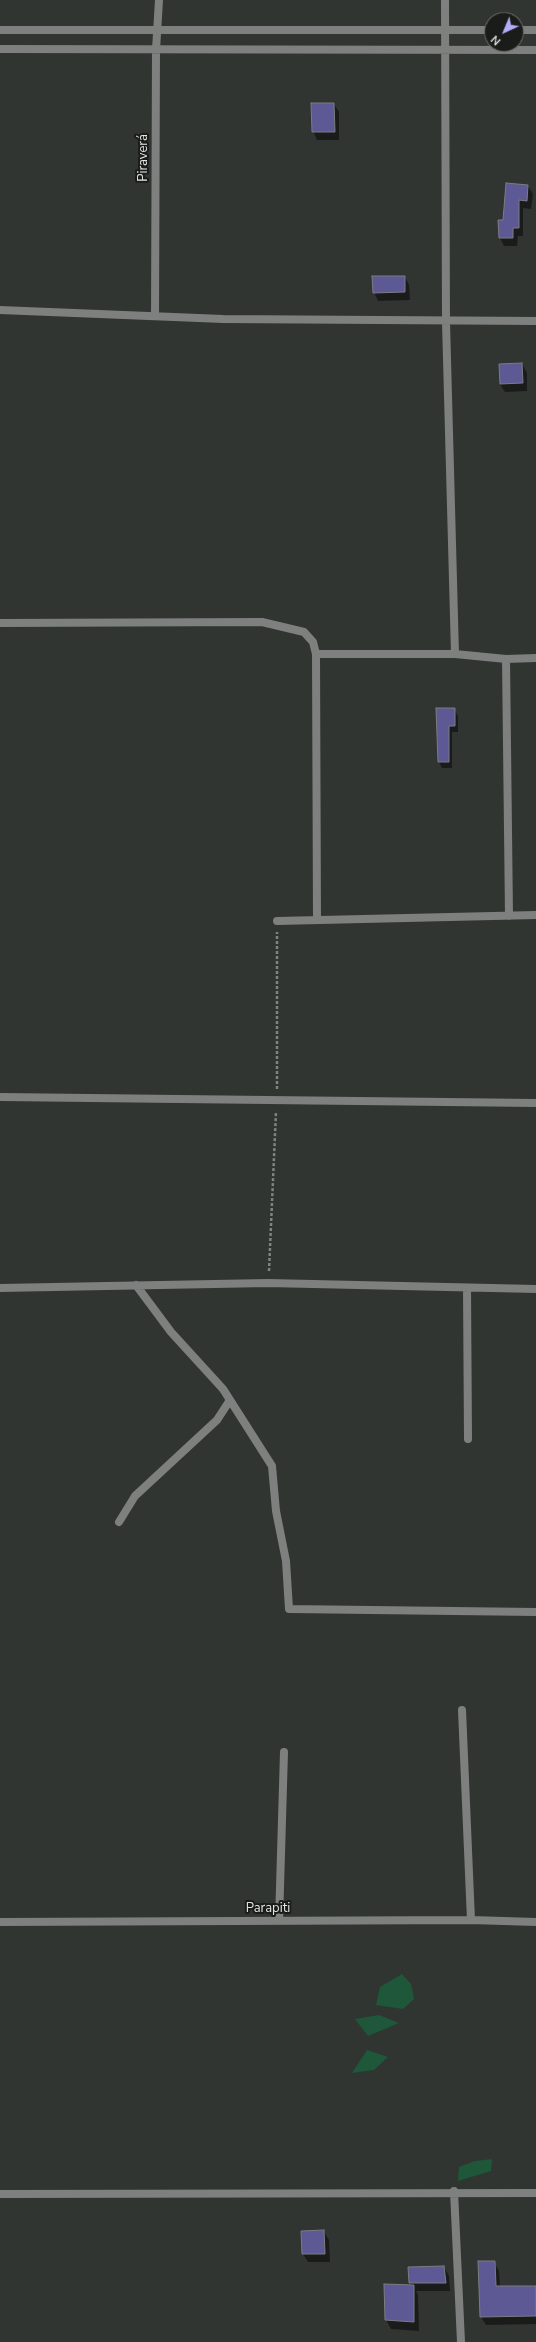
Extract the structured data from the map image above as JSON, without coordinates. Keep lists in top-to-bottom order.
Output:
{
  "streets": {
    "street": ["Piraverá", "Parapiti"]
  },
  "north": "bottom left"
}
